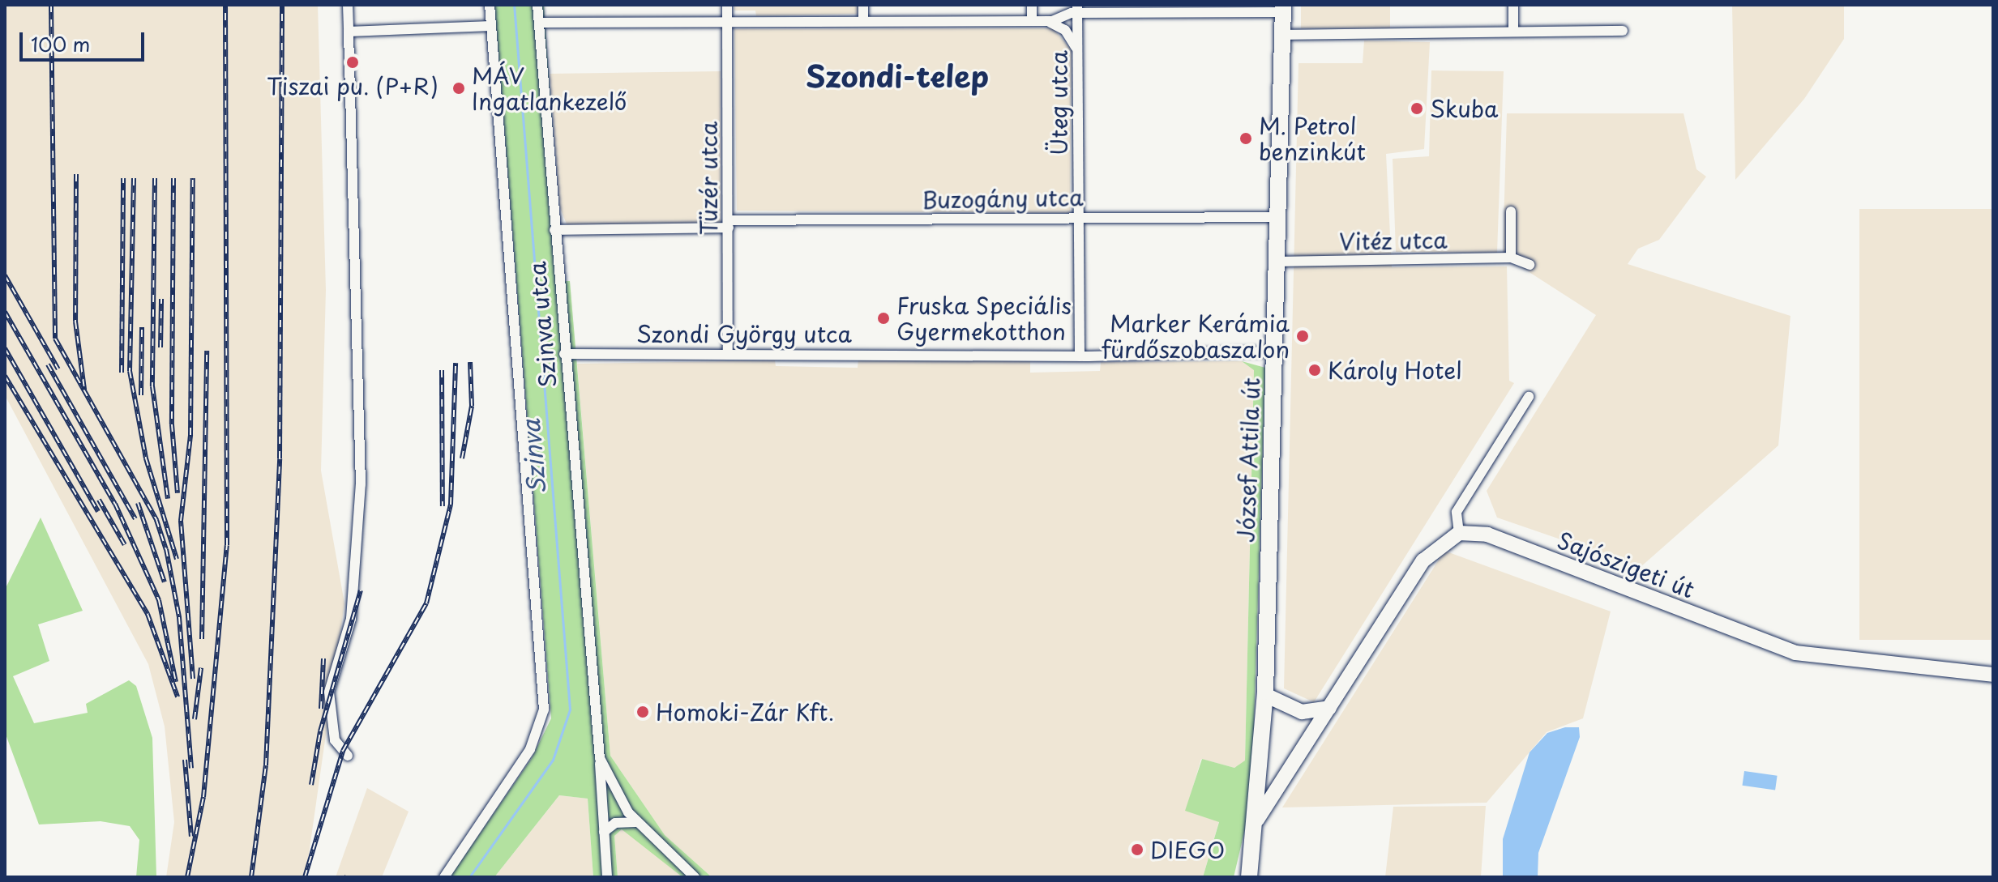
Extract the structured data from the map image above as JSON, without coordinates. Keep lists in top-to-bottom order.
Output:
{
  "streets": {
    "main road": ["József Attila út", "Sajószigeti út"],
    "street": [
      "Üteg utca",
      "Tüzér utca",
      "Buzogány utca",
      "Vitéz utca",
      "Szinva utca",
      "Szondi György utca"
    ]
  },
  "crossings": [
    ["Üteg utca", "Buzogány utca"],
    ["Üteg utca", "Szondi György utca"],
    ["Tüzér utca", "Buzogány utca"],
    ["Tüzér utca", "Szondi György utca"],
    ["Buzogány utca", "Szinva utca"],
    ["Buzogány utca", "József Attila út"],
    ["Vitéz utca", "József Attila út"],
    ["Szinva utca", "Szondi György utca"],
    ["Szondi György utca", "József Attila út"]
  ],
  "districts": ["Szondi-telep"],
  "water": ["Szinva"],
  "places": [
    "Tiszai pu. (P+R)",
    "MÁV Ingatlankezelő",
    "Skuba",
    "M. Petrol benzinkút",
    "Fruska Speciális Gyermekotthon",
    "Marker Kerámia fürdőszobaszalon",
    "Károly Hotel",
    "Homoki-Zár Kft.",
    "DIEGO"
  ],
  "scale_bar": "100 m"
}
